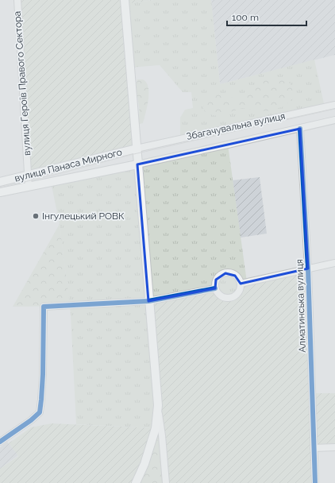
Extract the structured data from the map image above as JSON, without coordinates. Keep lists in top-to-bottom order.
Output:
{
  "streets": {
    "main road": ["вулиця Панаса Мирного"],
    "street": ["вулиця Героїв Правого Сектора", "Збагачувальна вулиця", "Алматинська вулиця"]
  },
  "crossings": [
    ["вулиця Героїв Правого Сектора", "вулиця Панаса Мирного"],
    ["Збагачувальна вулиця", "вулиця Панаса Мирного"],
    ["Збагачувальна вулиця", "Алматинська вулиця"]
  ],
  "places": ["Інгулецький РОВК"],
  "scale_bar": "100 m"
}
